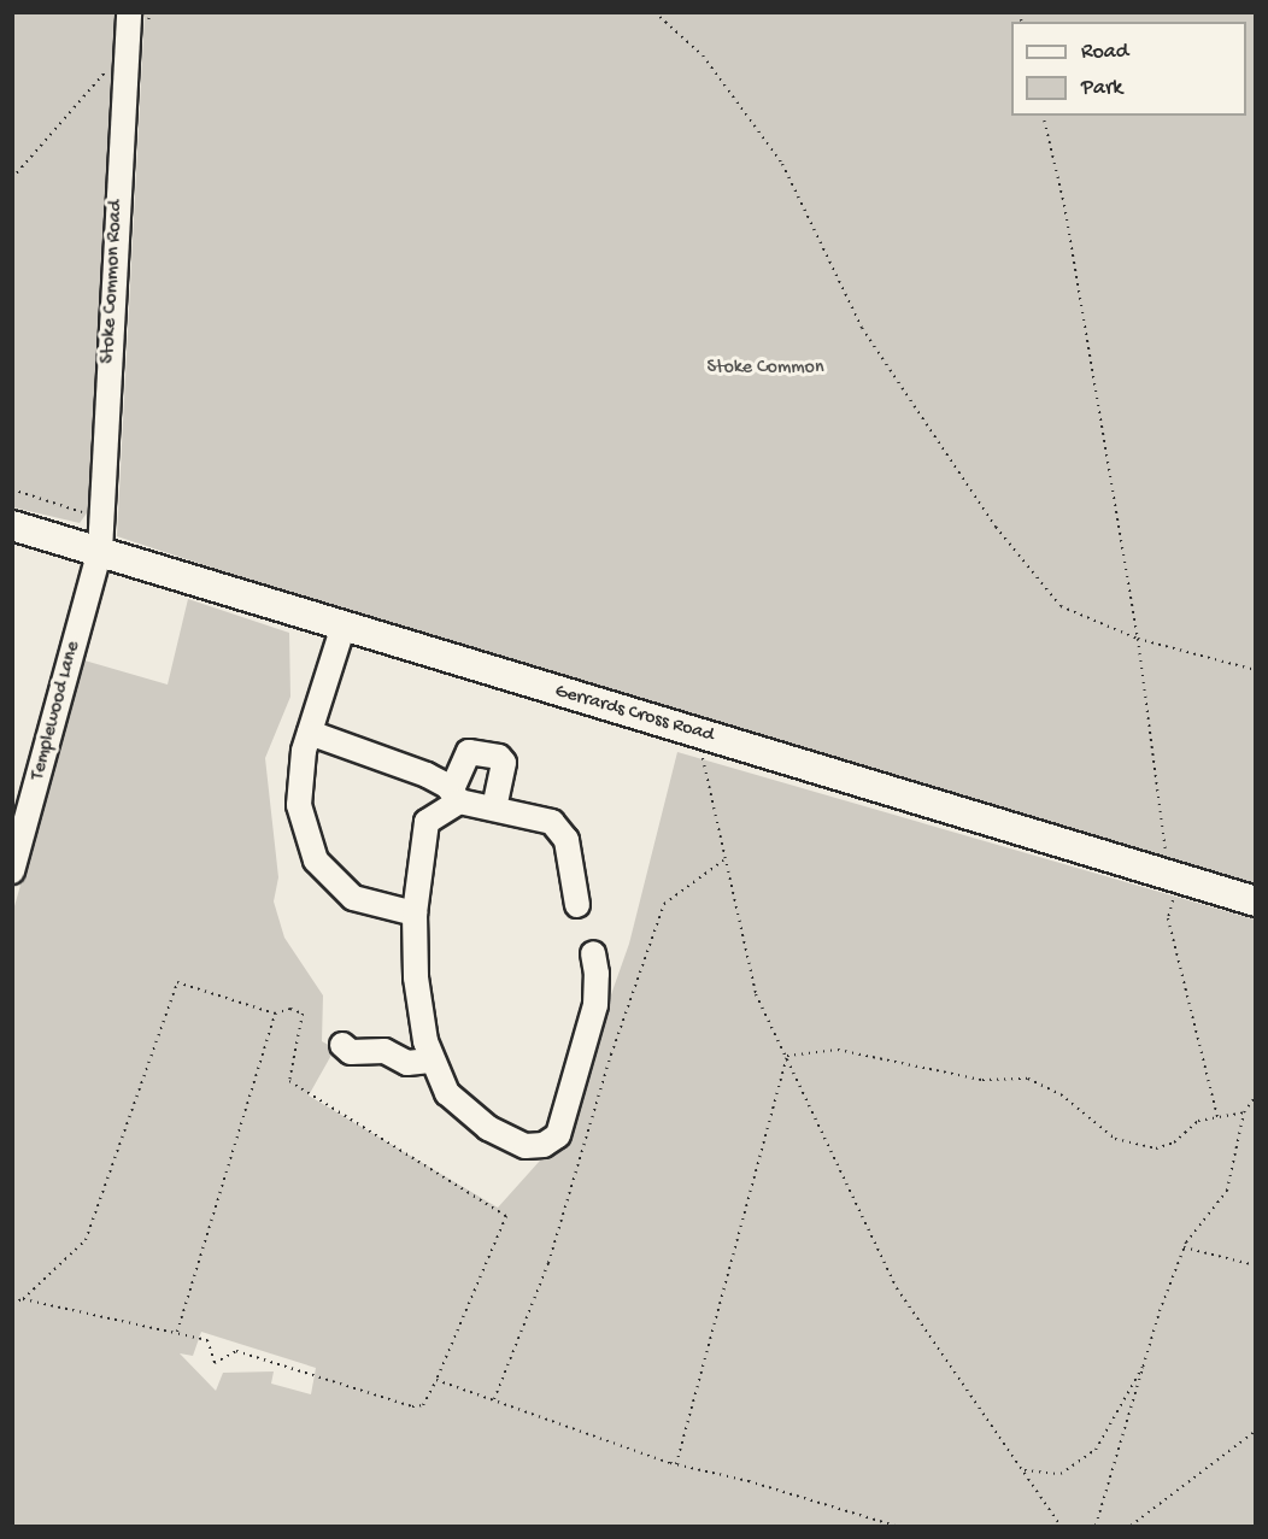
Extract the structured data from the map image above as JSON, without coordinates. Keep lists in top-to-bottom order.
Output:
{
  "streets": {
    "main road": ["Gerrards Cross Road"],
    "street": ["Stoke Common Road", "Templewood Lane"]
  },
  "crossings": [
    ["Stoke Common Road", "Templewood Lane"],
    ["Stoke Common Road", "Gerrards Cross Road"],
    ["Templewood Lane", "Gerrards Cross Road"]
  ],
  "parks": ["Stoke Common"],
  "legend": ["Road", "Park"]
}
